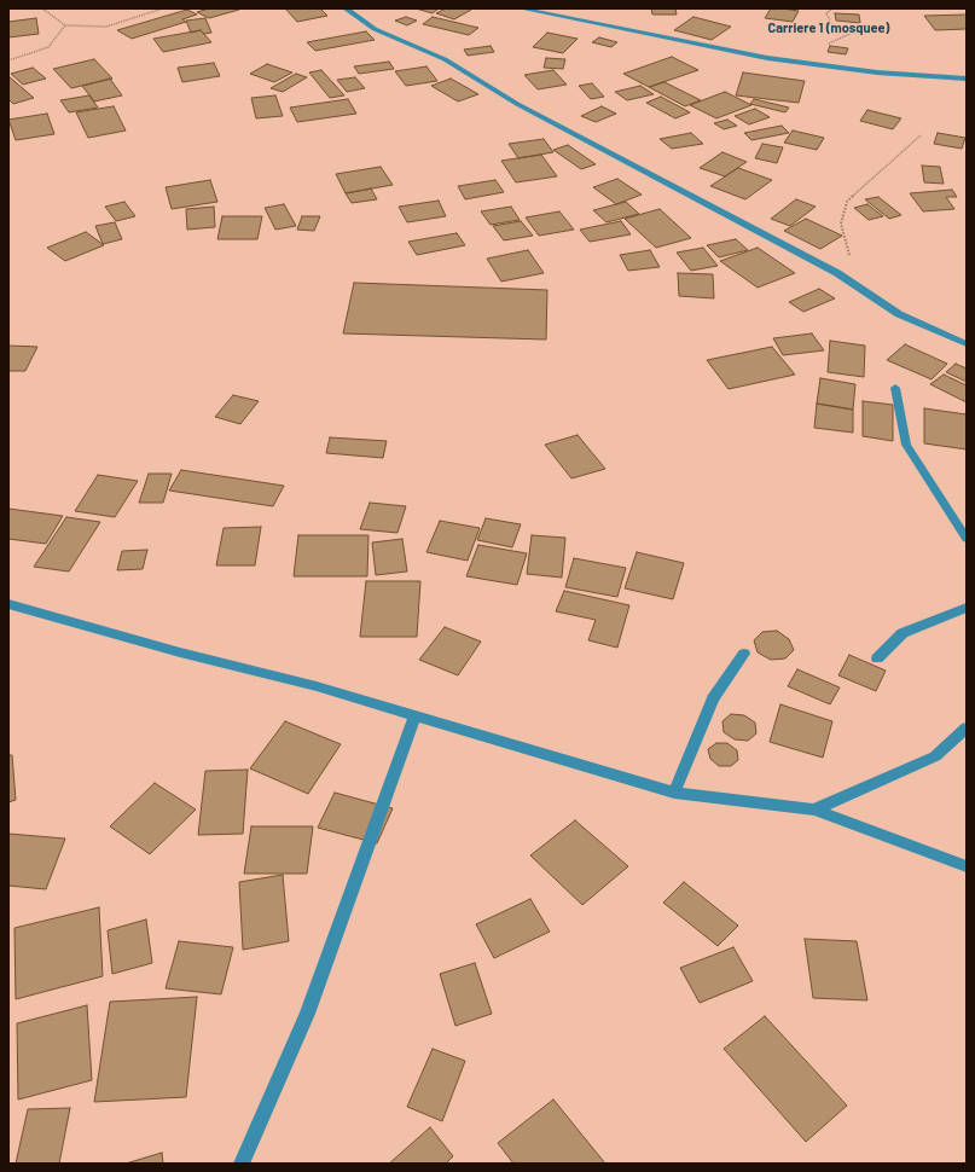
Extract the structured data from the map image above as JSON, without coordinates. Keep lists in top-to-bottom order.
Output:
{
  "districts": ["Carriere 1 (mosquee)"]
}
